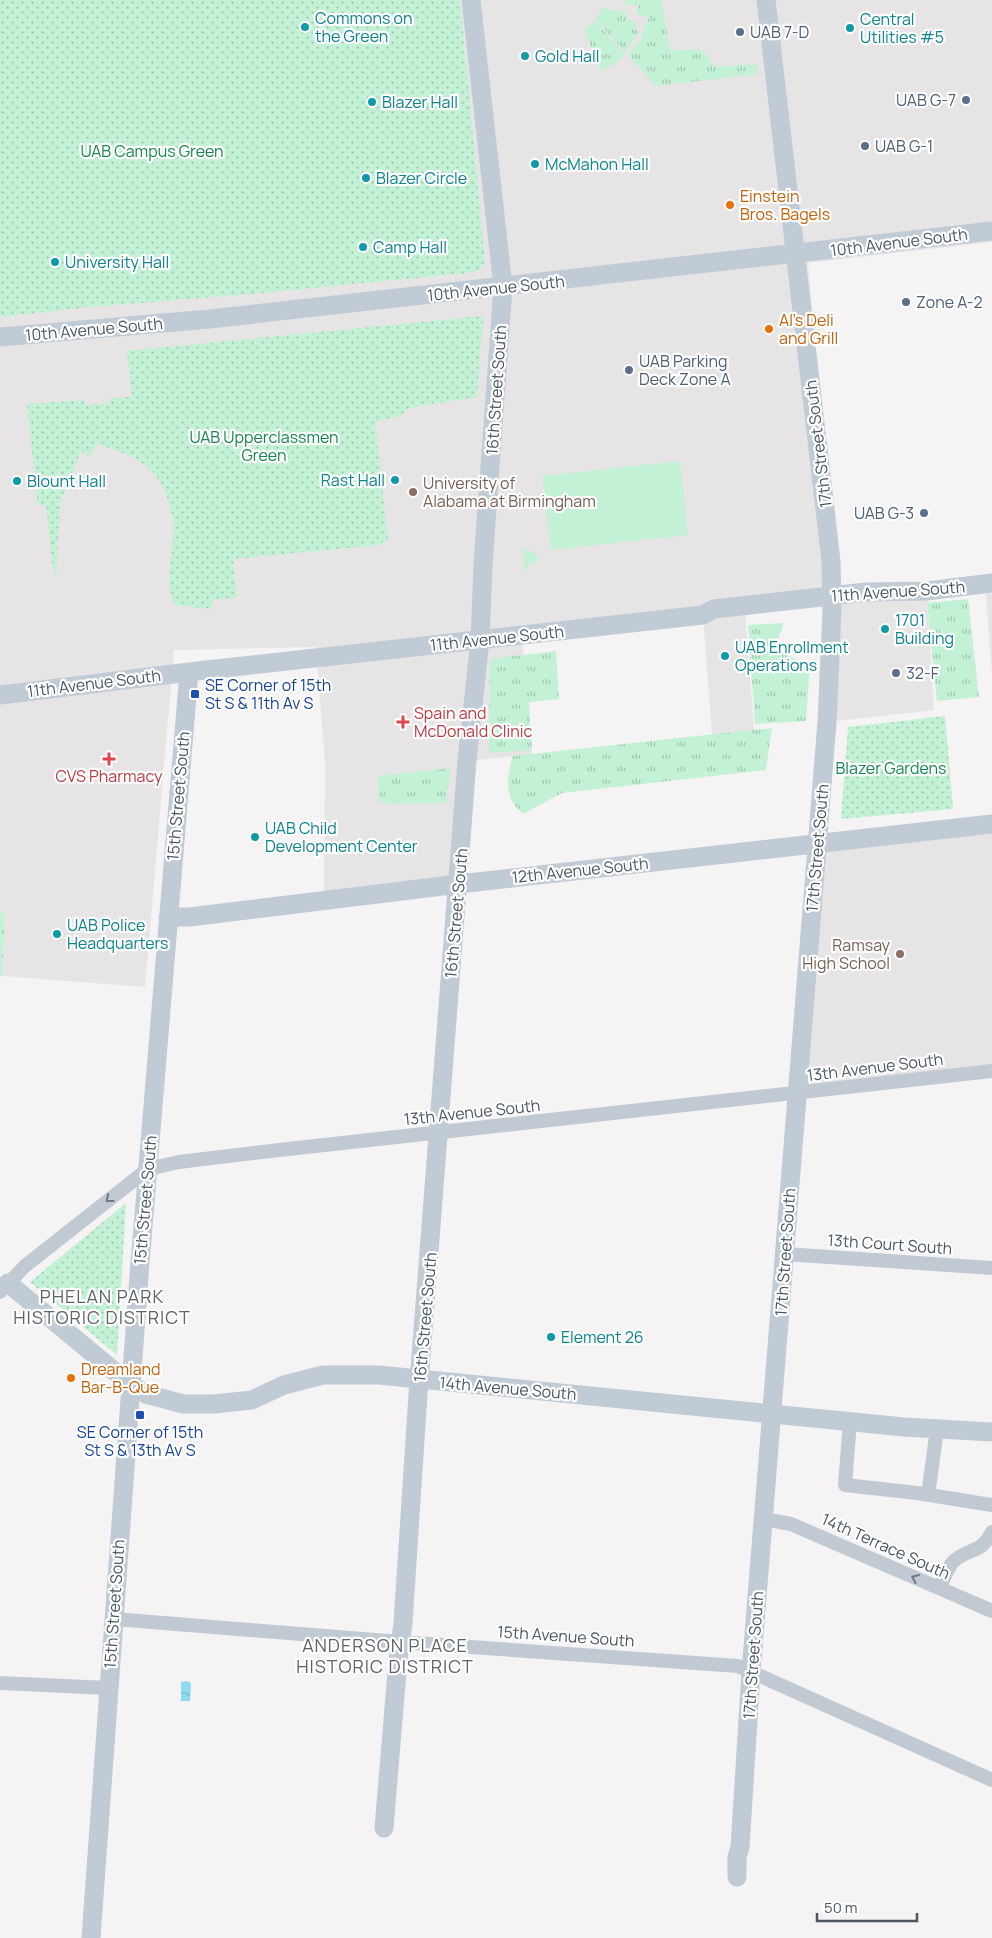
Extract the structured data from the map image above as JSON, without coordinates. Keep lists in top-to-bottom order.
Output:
{
  "streets": {
    "street": [
      "10th Avenue South",
      "16th Street South",
      "17th Street South",
      "11th Avenue South",
      "15th Street South",
      "12th Avenue South",
      "13th Avenue South",
      "13th Court South",
      "14th Avenue South",
      "14th Terrace South",
      "15th Avenue South"
    ]
  },
  "crossings": [
    ["10th Avenue South", "16th Street South"],
    ["10th Avenue South", "17th Street South"],
    ["16th Street South", "11th Avenue South"],
    ["16th Street South", "12th Avenue South"],
    ["16th Street South", "13th Avenue South"],
    ["16th Street South", "14th Avenue South"],
    ["16th Street South", "15th Avenue South"],
    ["17th Street South", "11th Avenue South"],
    ["17th Street South", "12th Avenue South"],
    ["17th Street South", "13th Avenue South"],
    ["17th Street South", "13th Court South"],
    ["17th Street South", "14th Avenue South"],
    ["17th Street South", "14th Terrace South"],
    ["17th Street South", "15th Avenue South"],
    ["11th Avenue South", "15th Street South"],
    ["15th Street South", "12th Avenue South"],
    ["15th Street South", "13th Avenue South"],
    ["15th Street South", "14th Avenue South"],
    ["15th Street South", "15th Avenue South"],
    ["13th Avenue South", "14th Avenue South"]
  ],
  "one_way": ["14th Terrace South"],
  "districts": ["PHELAN PARK HISTORIC DISTRICT", "ANDERSON PLACE HISTORIC DISTRICT"],
  "parks": ["UAB Campus Green", "UAB Upperclassmen Green", "Blazer Gardens"],
  "places": {
    "other": [
      "Commons on the Green",
      "Central Utilities #5",
      "UAB 7-D",
      "Gold Hall",
      "UAB G-7",
      "Blazer Hall",
      "UAB G-1",
      "McMahon Hall",
      "Blazer Circle",
      "Einstein Bros. Bagels",
      "Camp Hall",
      "University Hall",
      "Zone A-2",
      "Al's Deli and Grill",
      "UAB Parking Deck Zone A",
      "Rast Hall",
      "Blount Hall",
      "University of Alabama at Birmingham",
      "UAB G-3",
      "1701 Building",
      "UAB Enrollment Operations",
      "32-F",
      "UAB Child Development Center",
      "UAB Police Headquarters",
      "Ramsay High School",
      "Element 26",
      "Dreamland Bar-B-Que"
    ],
    "transit": ["SE Corner of 15th St S & 11th Av S", "SE Corner of 15th St S & 13th Av S"],
    "health": ["Spain and McDonald Clinic", "CVS Pharmacy"]
  },
  "scale_bar": "50 m"
}
